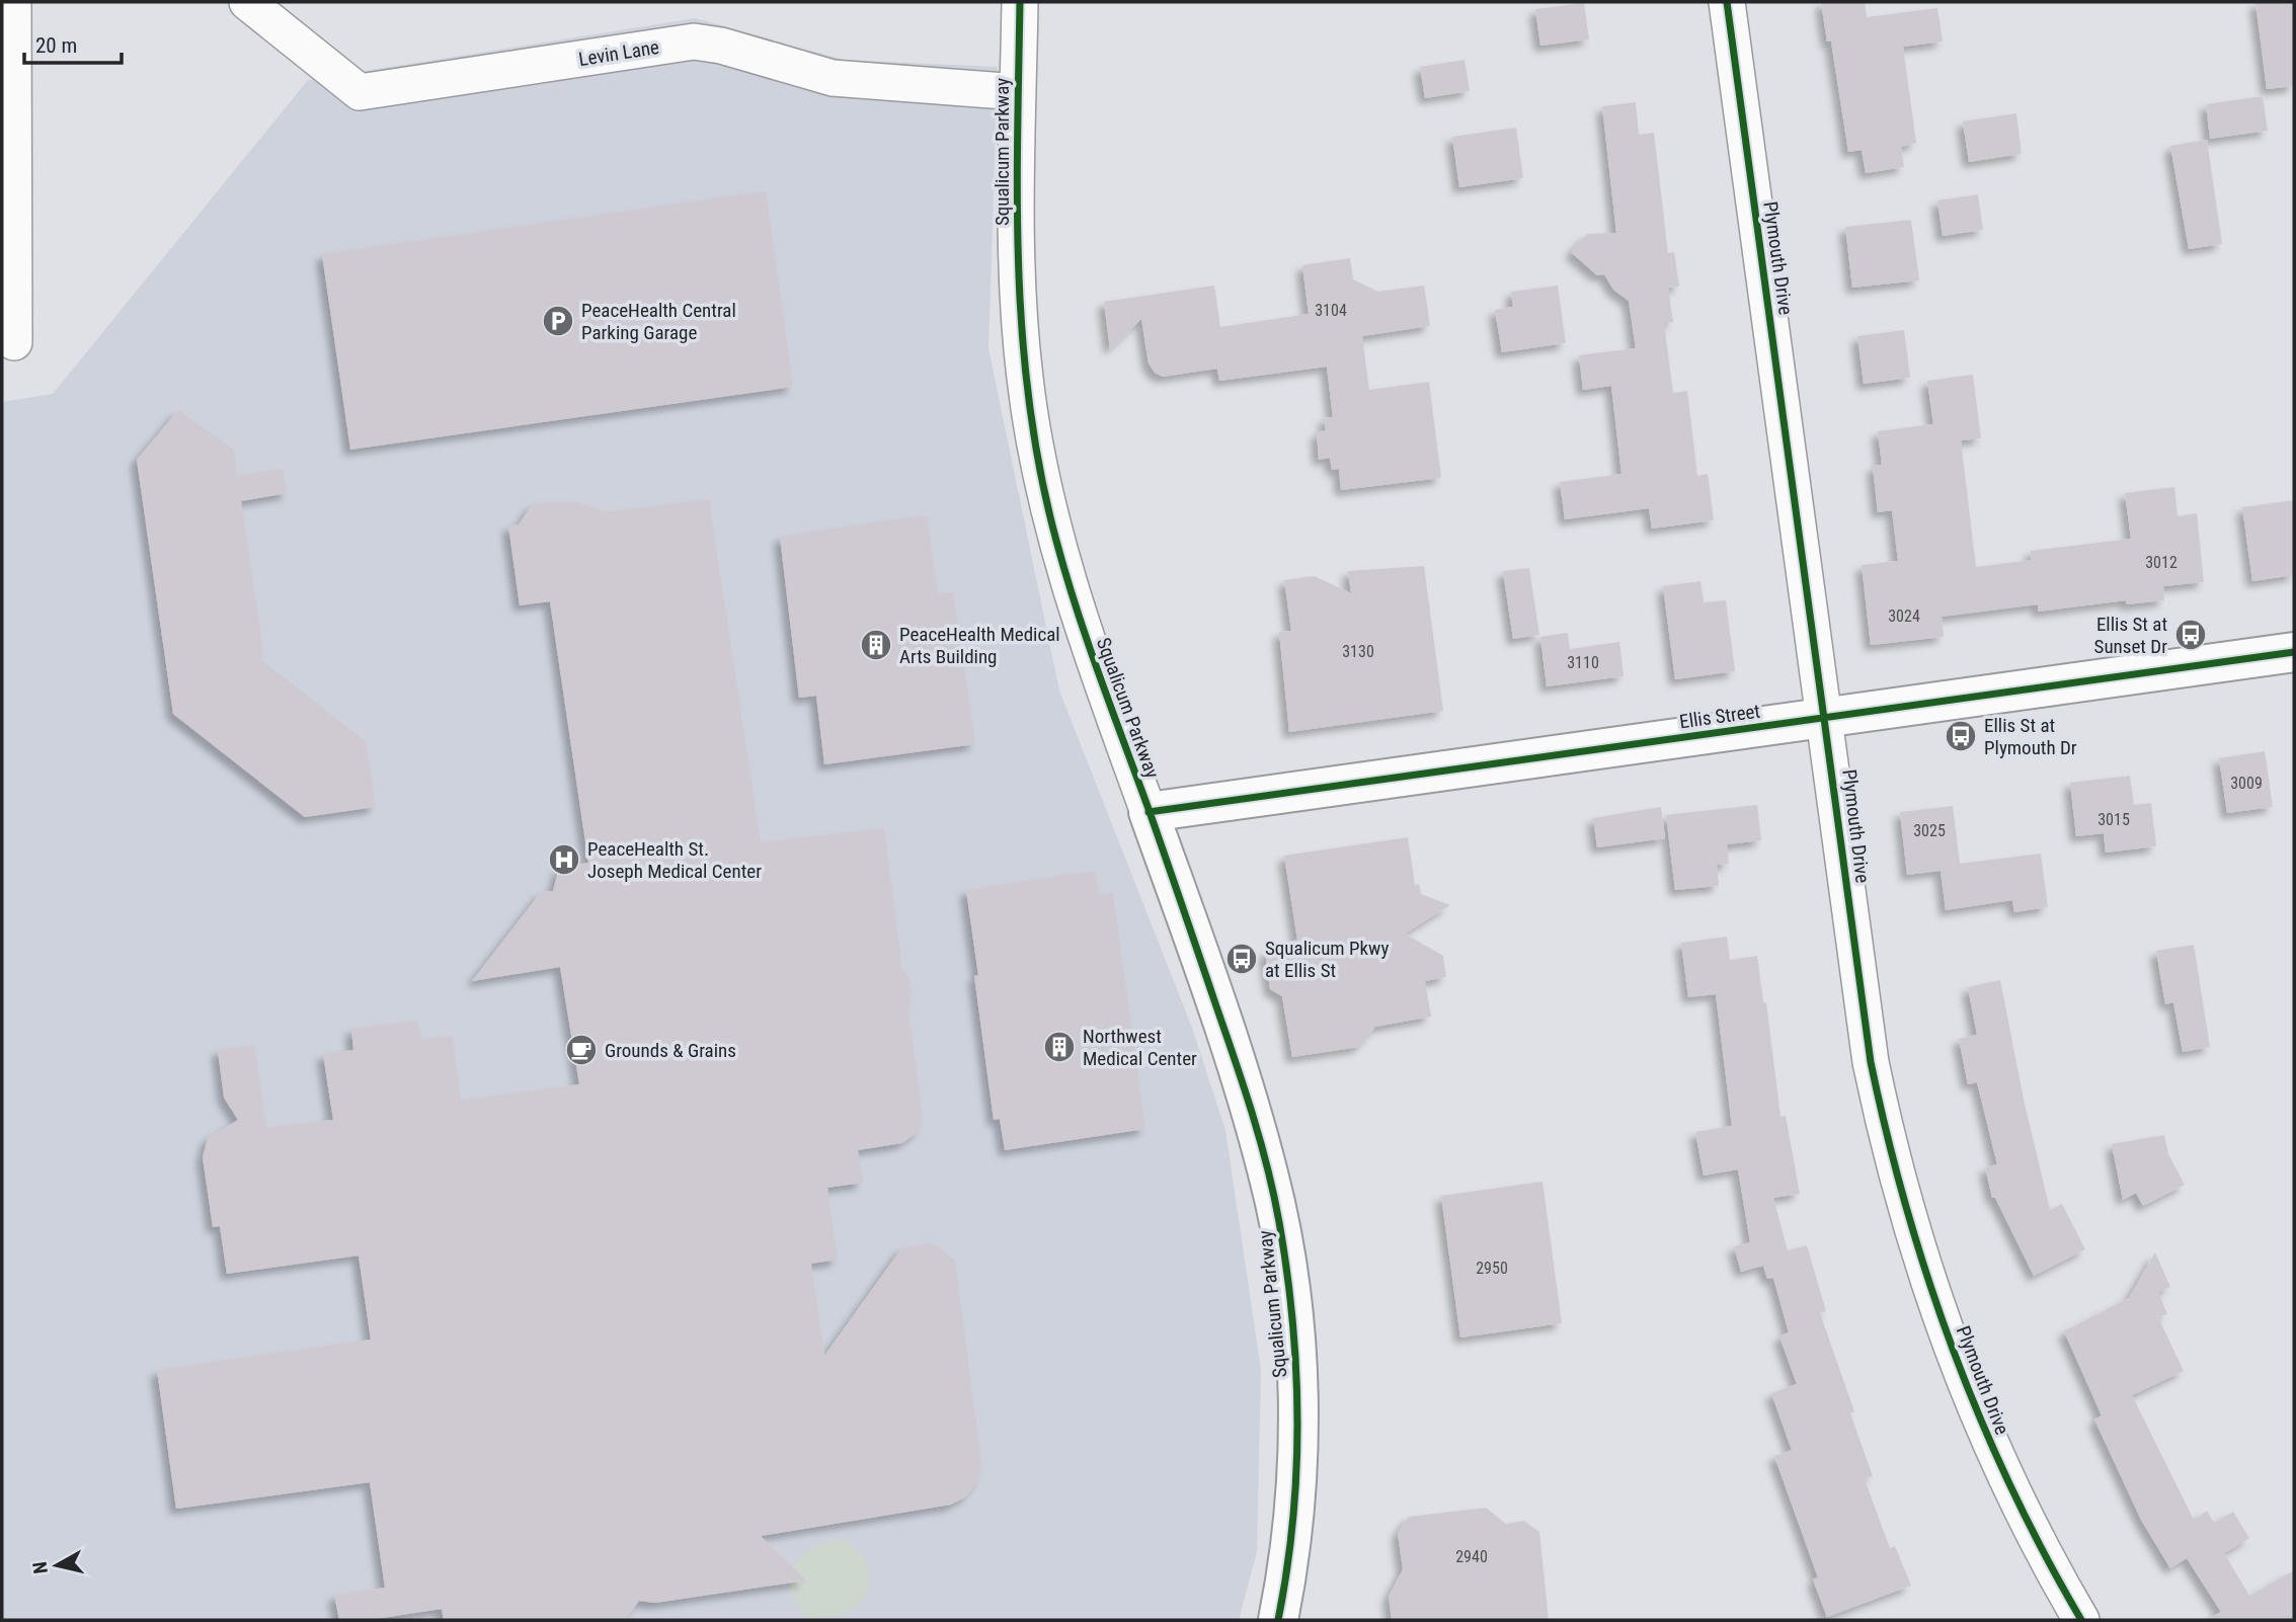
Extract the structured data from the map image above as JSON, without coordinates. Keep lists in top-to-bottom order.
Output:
{
  "streets": {
    "street": [
      "Levin Lane",
      "Squalicum Parkway",
      "Plymouth Drive",
      "Ellis Street"
    ]
  },
  "crossings": [
    ["Levin Lane", "Squalicum Parkway"],
    ["Squalicum Parkway", "Ellis Street"],
    ["Plymouth Drive", "Ellis Street"]
  ],
  "places": {
    "parking": ["PeaceHealth Central Parking Garage"],
    "bus stop": ["Ellis St at Sunset Dr", "Ellis St at Plymouth Dr", "Squalicum Pkwy at Ellis St"],
    "building": ["PeaceHealth Medical Arts Building", "Northwest Medical Center"],
    "hospital": ["PeaceHealth St. Joseph Medical Center"],
    "cafe": ["Grounds & Grains"]
  },
  "house_numbers": [
    "3104",
    "3012",
    "3024",
    "3130",
    "3110",
    "3009",
    "3015",
    "3025",
    "2950",
    "2940"
  ],
  "scale_bar": "20 m",
  "north": "left"
}
